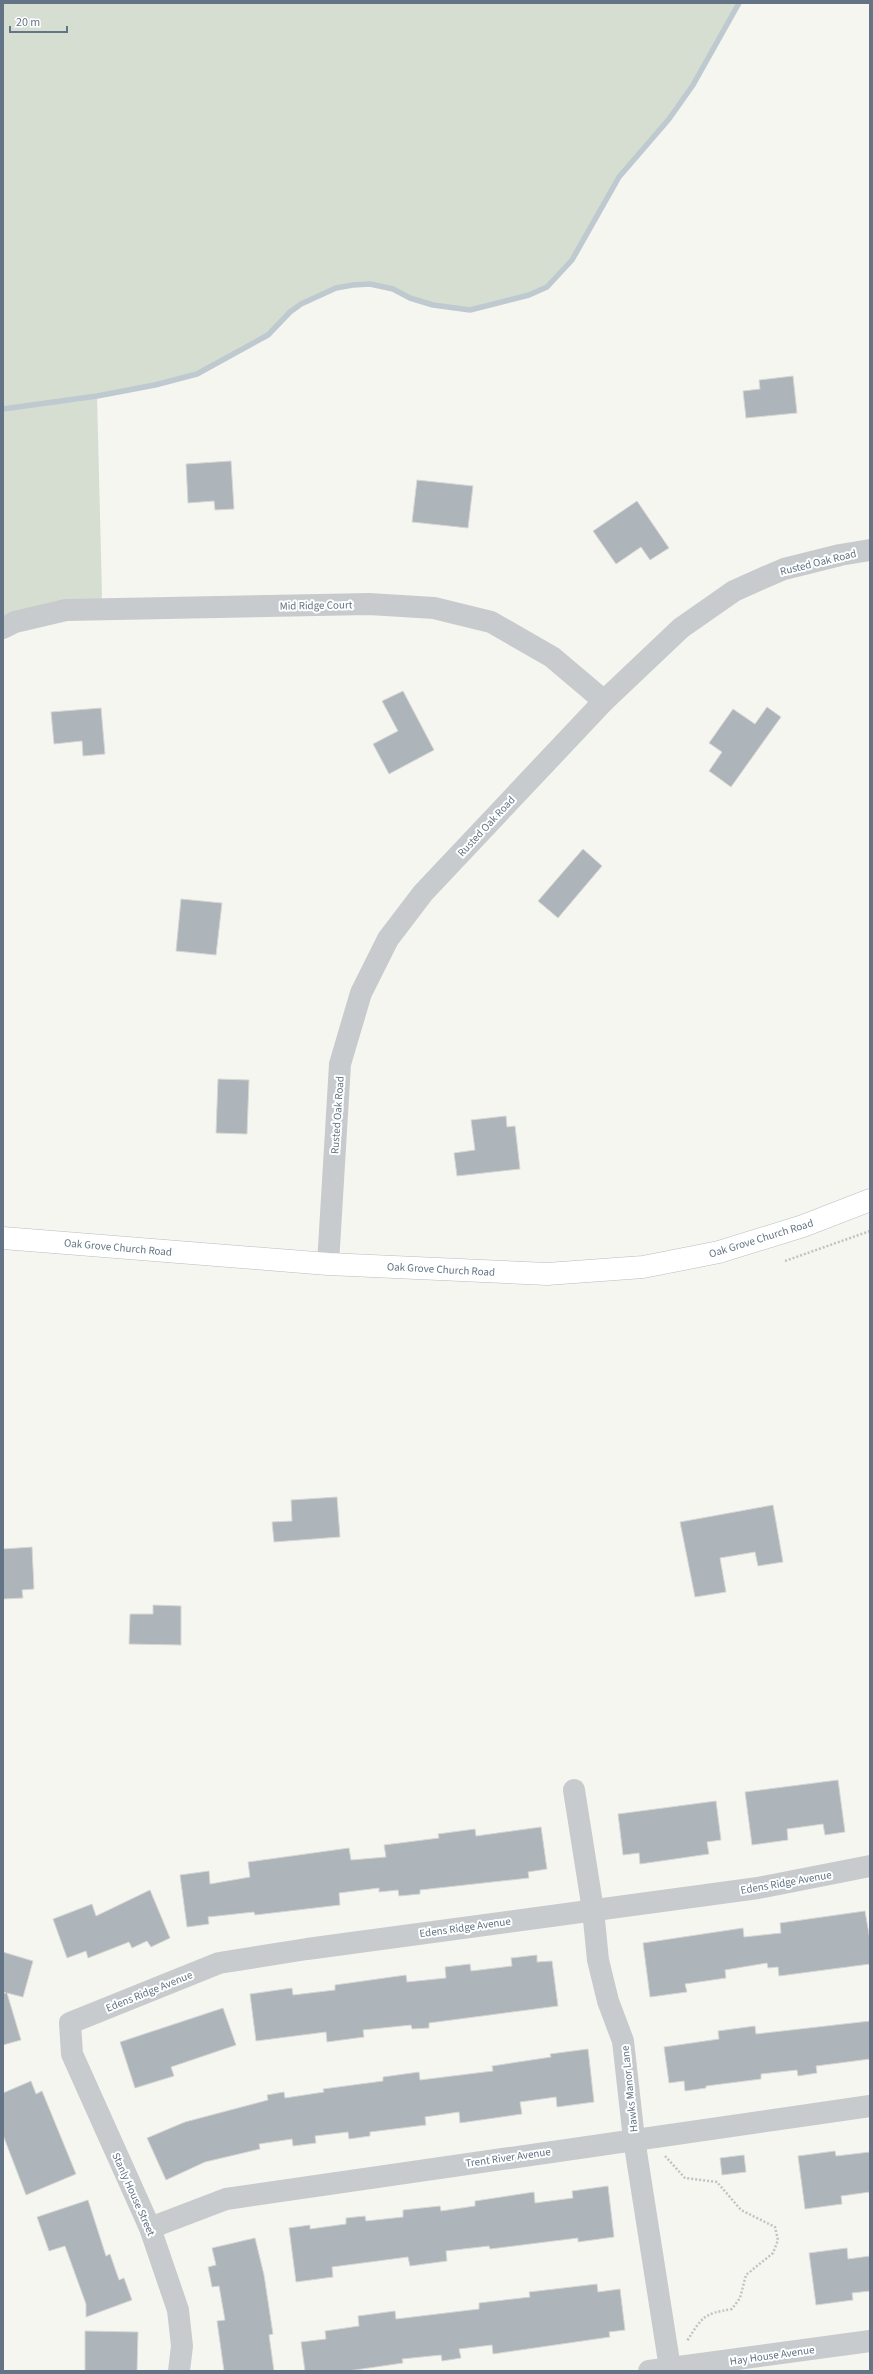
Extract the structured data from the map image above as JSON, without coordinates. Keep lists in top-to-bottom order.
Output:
{
  "streets": {
    "main road": ["Oak Grove Church Road"],
    "street": [
      "Rusted Oak Road",
      "Mid Ridge Court",
      "Edens Ridge Avenue",
      "Hawks Manor Lane",
      "Trent River Avenue",
      "Stanly House Street",
      "Hay House Avenue"
    ]
  },
  "crossings": [
    ["Rusted Oak Road", "Mid Ridge Court"],
    ["Rusted Oak Road", "Oak Grove Church Road"],
    ["Edens Ridge Avenue", "Hawks Manor Lane"],
    ["Edens Ridge Avenue", "Stanly House Street"],
    ["Hawks Manor Lane", "Trent River Avenue"],
    ["Hawks Manor Lane", "Hay House Avenue"],
    ["Trent River Avenue", "Stanly House Street"]
  ],
  "scale_bar": "20 m"
}
